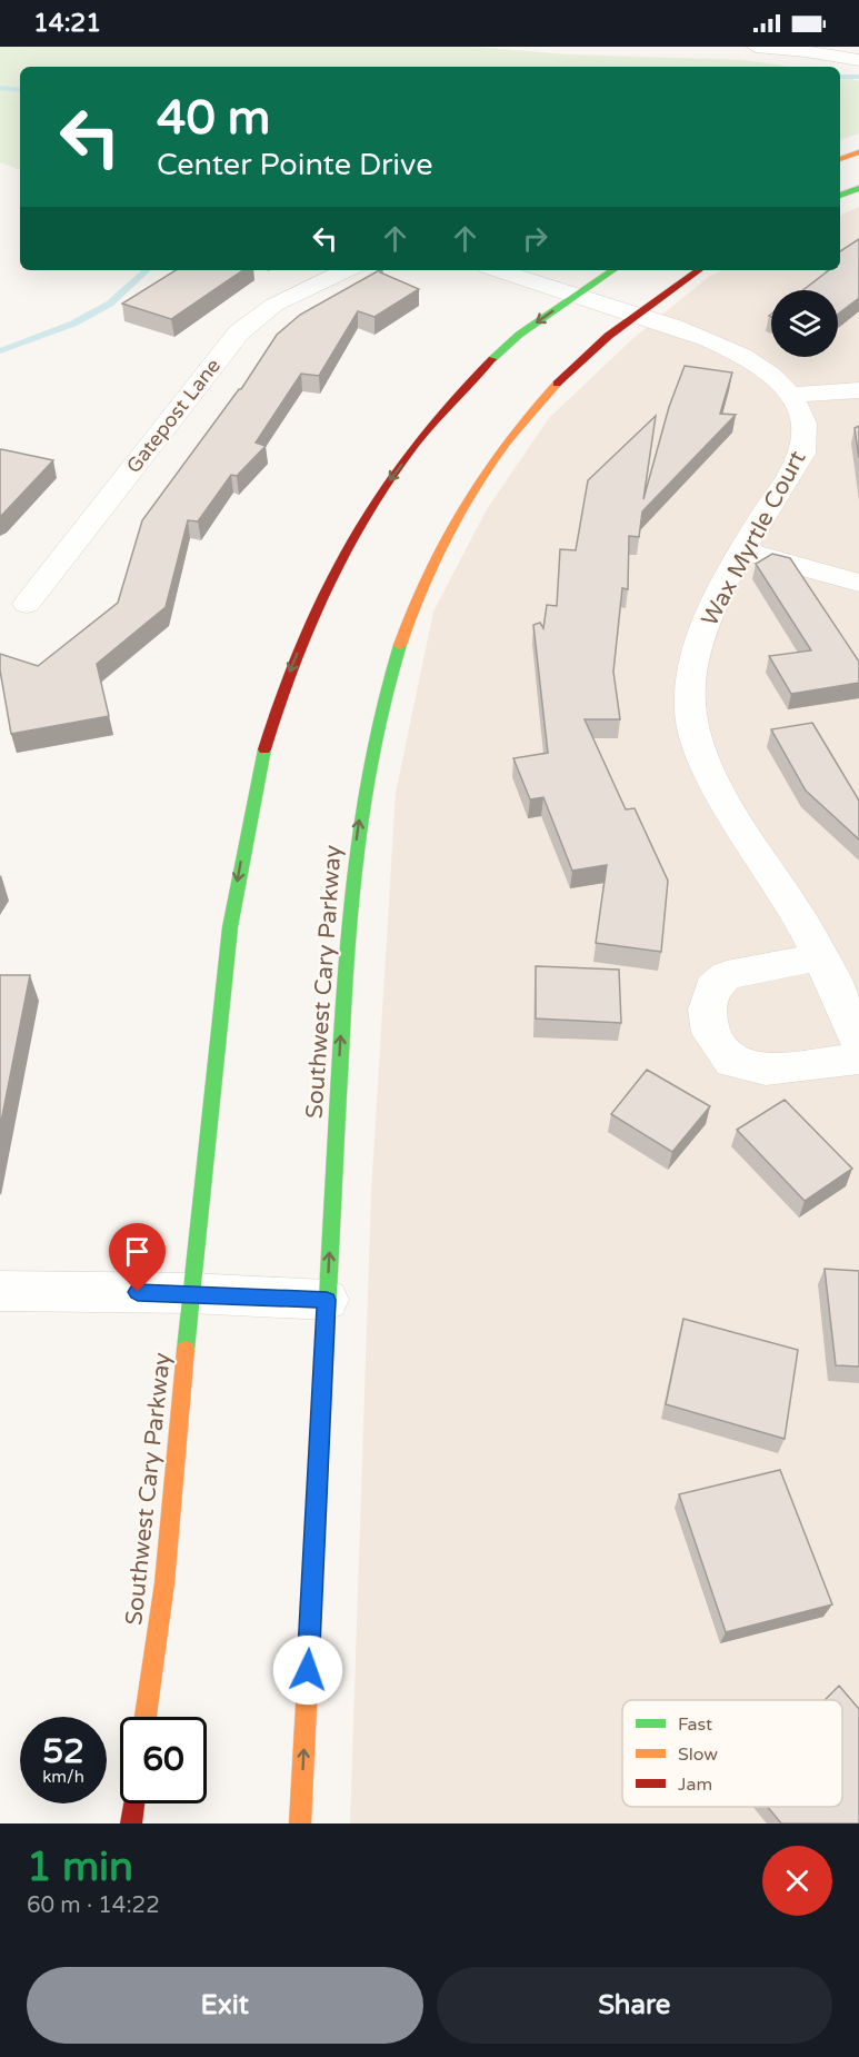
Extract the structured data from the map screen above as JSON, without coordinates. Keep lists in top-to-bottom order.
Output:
{
  "streets": {
    "main road": ["Southwest Cary Parkway"],
    "street": ["Gatepost Lane", "Wax Myrtle Court"]
  },
  "crossings": [
    ["Wax Myrtle Court", "Southwest Cary Parkway"]
  ],
  "legend": ["Fast", "Slow", "Jam"],
  "page": {
    "status": "14:21",
    "turn": ["40 m", "Center Pointe Drive"],
    "speed": "52 km/h",
    "limit": "60",
    "heading": ["1 min", "60 m · 14:22"],
    "buttons": ["Exit", "Share"]
  }
}
